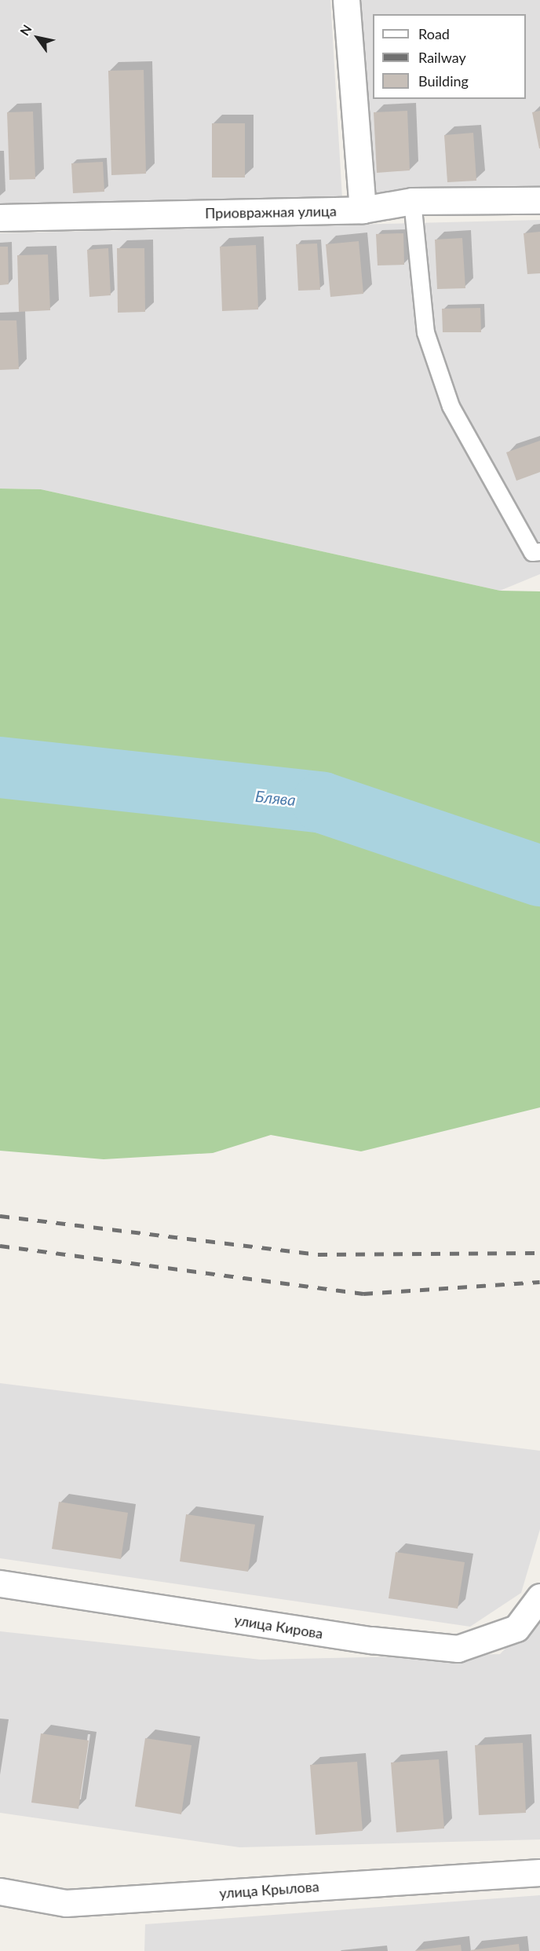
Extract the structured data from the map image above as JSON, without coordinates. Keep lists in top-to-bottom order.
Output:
{
  "streets": {
    "street": ["Приовражная улица", "улица Кирова", "улица Крылова"]
  },
  "water": ["Блява"],
  "legend": ["Road", "Railway", "Building"],
  "north": "top left"
}
